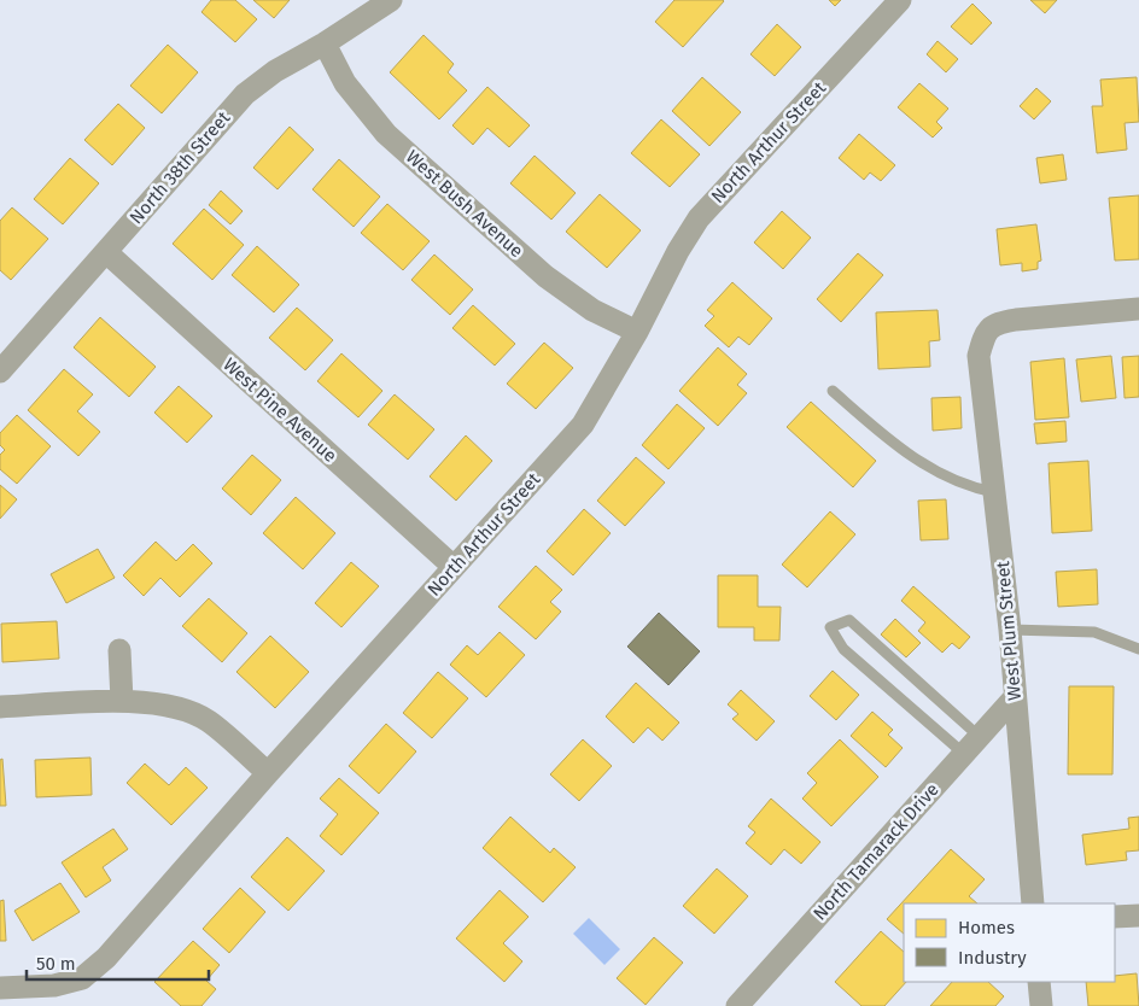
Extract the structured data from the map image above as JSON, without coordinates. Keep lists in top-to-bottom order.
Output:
{
  "streets": {
    "street": [
      "North Arthur Street",
      "North 38th Street",
      "West Bush Avenue",
      "West Pine Avenue",
      "West Plum Street",
      "North Tamarack Drive"
    ]
  },
  "crossings": [
    ["North Arthur Street", "West Bush Avenue"],
    ["North Arthur Street", "West Pine Avenue"],
    ["North 38th Street", "West Bush Avenue"],
    ["North 38th Street", "West Pine Avenue"],
    ["West Plum Street", "North Tamarack Drive"]
  ],
  "legend": ["Homes", "Industry"],
  "scale_bar": "50 m"
}
